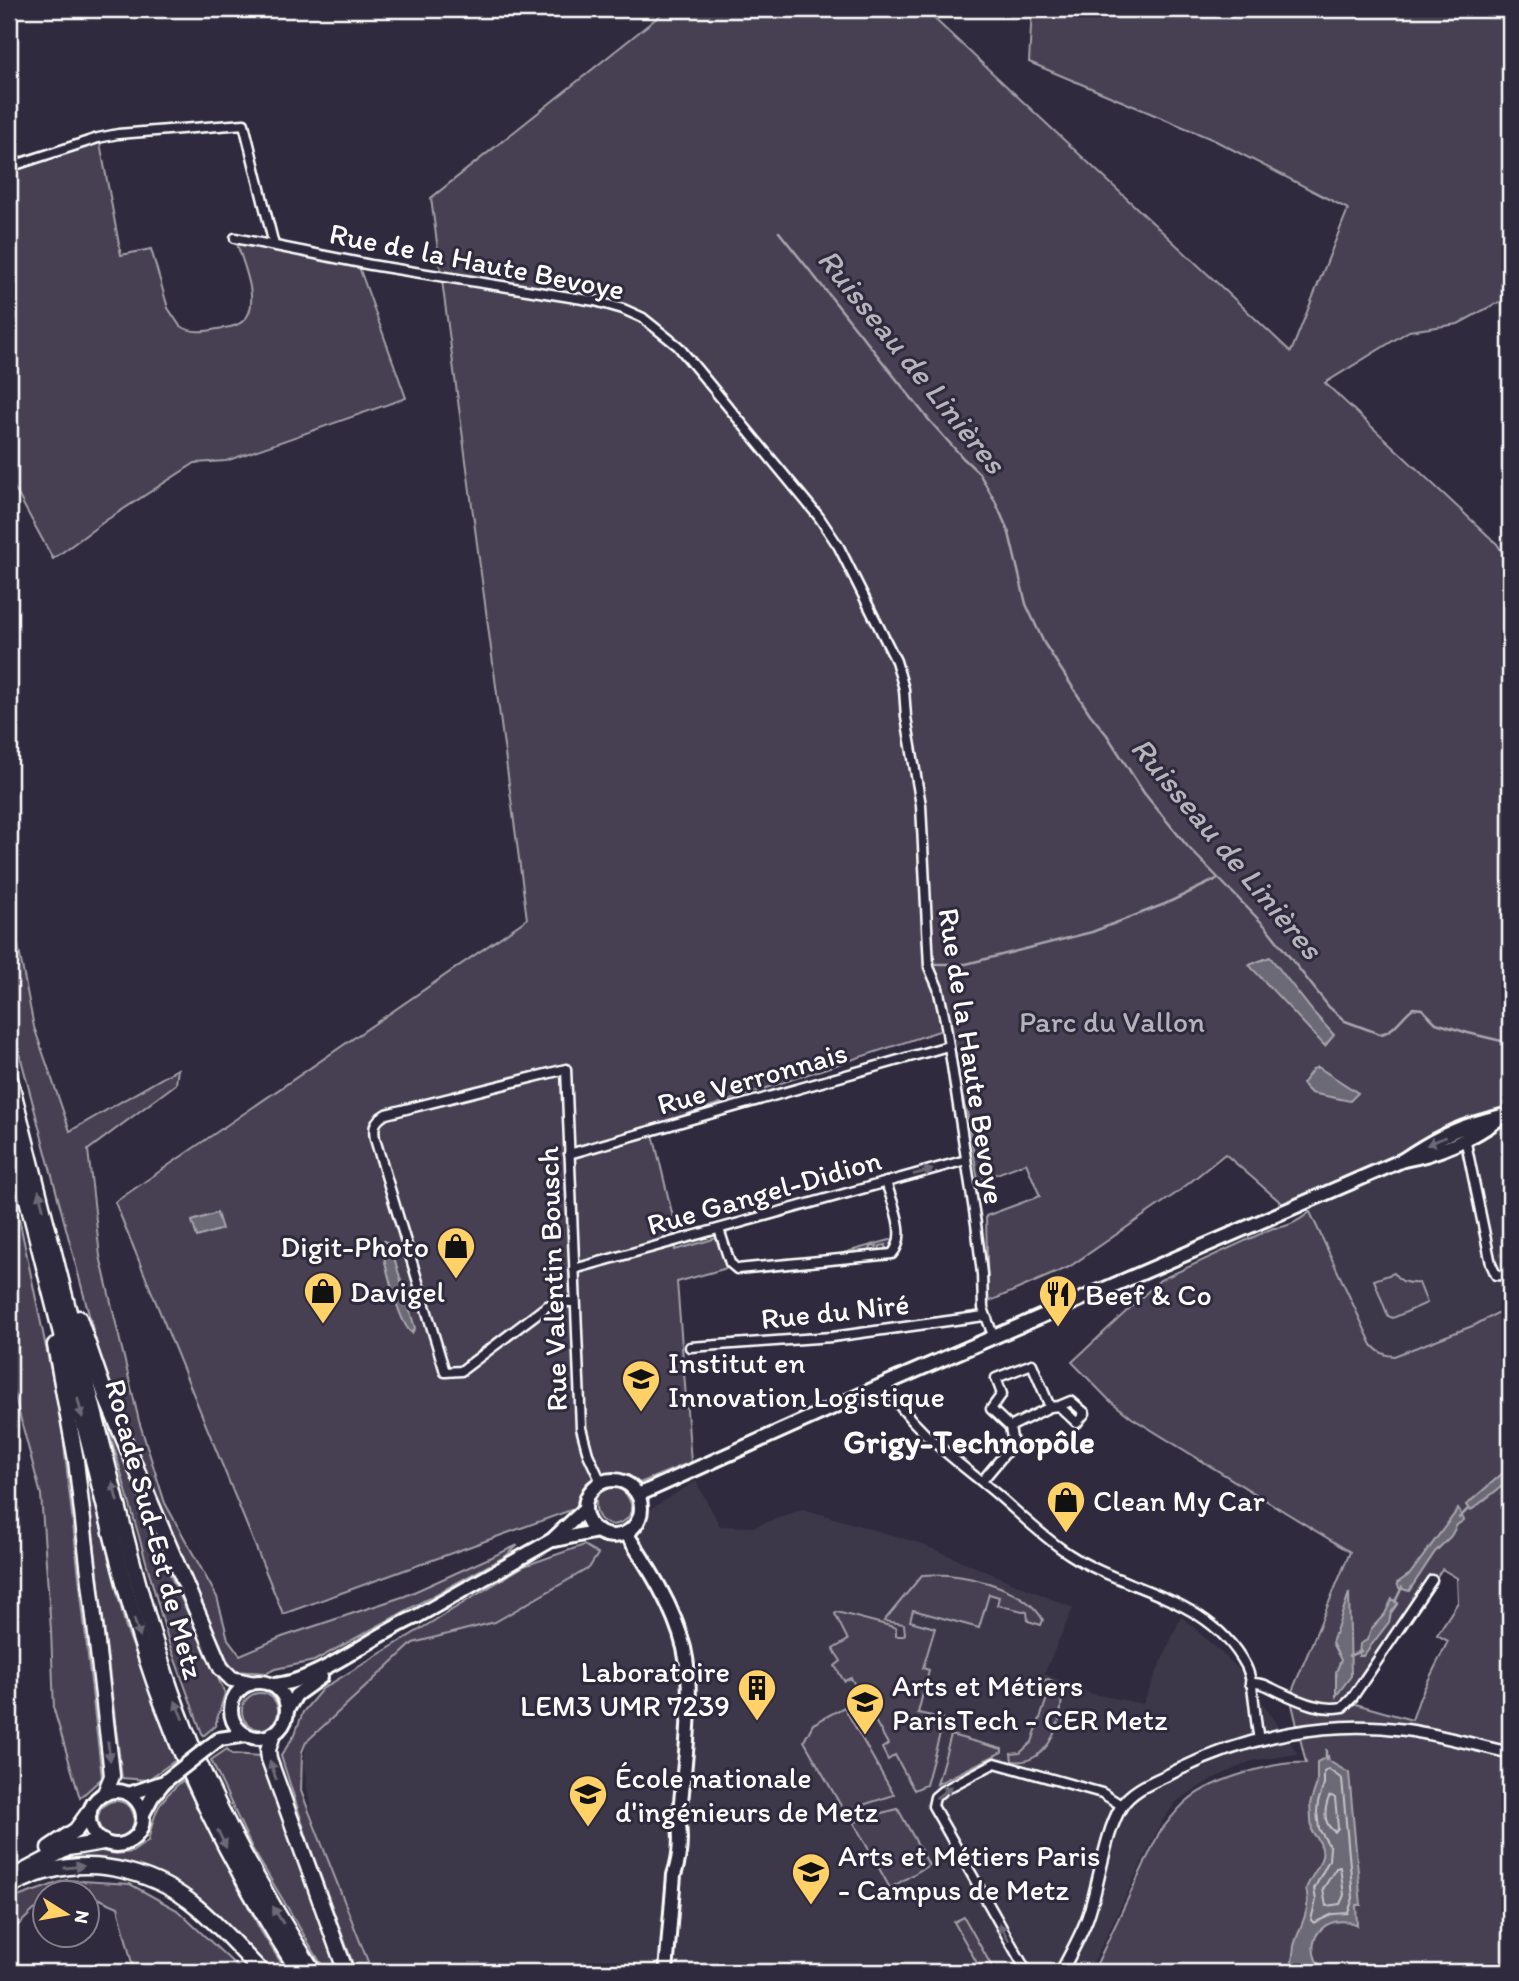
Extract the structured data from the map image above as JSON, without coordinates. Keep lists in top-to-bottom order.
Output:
{
  "streets": {
    "highway": ["Rocade Sud-Est de Metz"],
    "street": [
      "Rue de la Haute Bevoye",
      "Rue Verronnais",
      "Rue Gangel-Didion",
      "Rue Valentin Bousch",
      "Rue du Niré"
    ]
  },
  "crossings": [
    ["Rue de la Haute Bevoye", "Rue Verronnais"],
    ["Rue de la Haute Bevoye", "Rue Gangel-Didion"],
    ["Rue de la Haute Bevoye", "Rue du Niré"],
    ["Rue Verronnais", "Rue Valentin Bousch"],
    ["Rue Gangel-Didion", "Rue Valentin Bousch"]
  ],
  "districts": ["Grigy-Technopôle"],
  "water": ["Ruisseau de Linières"],
  "parks": ["Parc du Vallon"],
  "places": {
    "shop": ["Digit-Photo", "Davigel", "Clean My Car"],
    "restaurant": ["Beef & Co"],
    "school or university": [
      "Institut en Innovation Logistique",
      "Arts et Métiers ParisTech - CER Metz",
      "École nationale d'ingénieurs de Metz",
      "Arts et Métiers Paris - Campus de Metz"
    ],
    "building": ["Laboratoire LEM3 UMR 7239"]
  },
  "north": "right"
}
